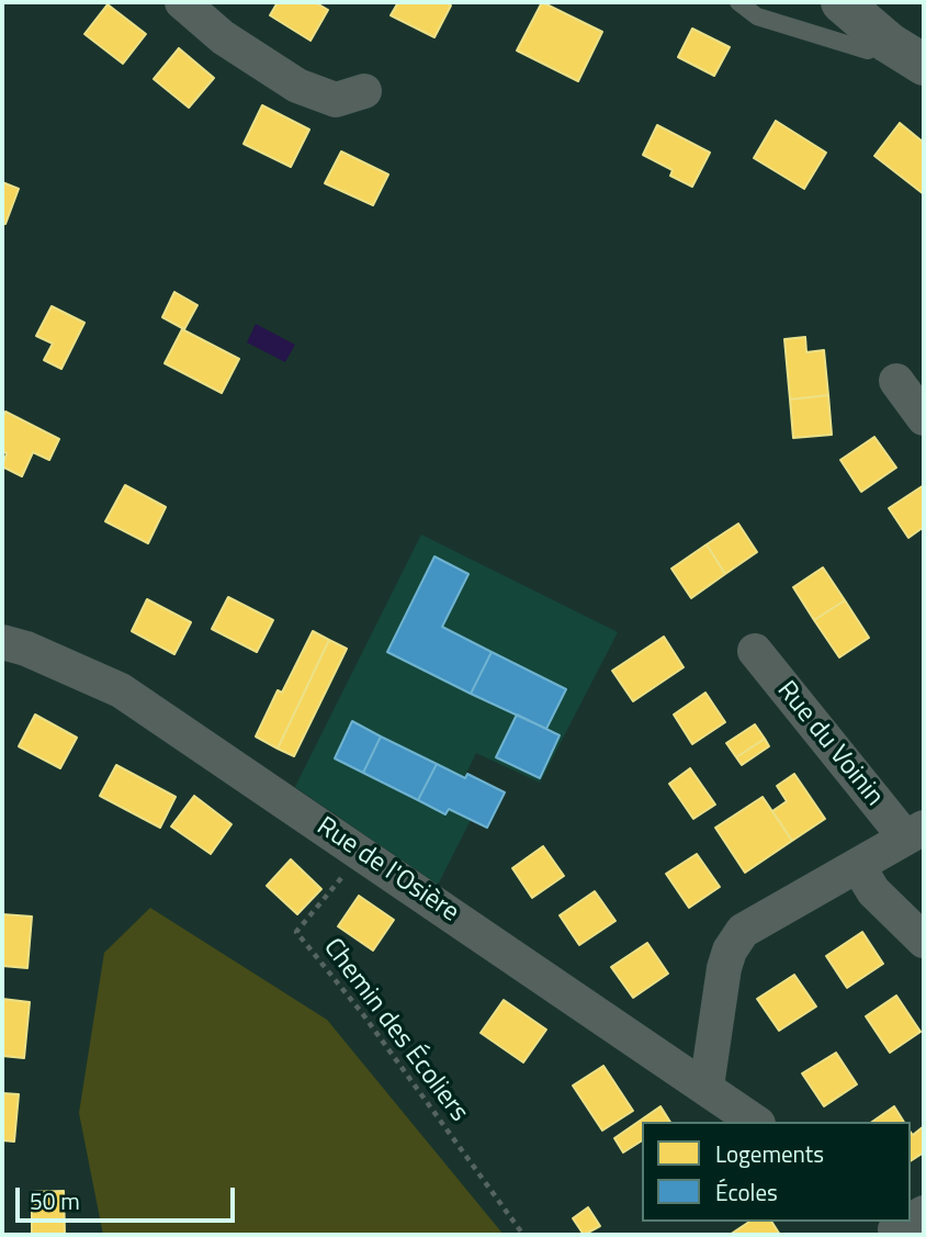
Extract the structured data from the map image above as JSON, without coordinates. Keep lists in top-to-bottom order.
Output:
{
  "streets": {
    "street": ["Rue du Voinin", "Rue de l'Osière"],
    "path": ["Chemin des Écoliers"]
  },
  "crossings": [
    ["Rue de l'Osière", "Chemin des Écoliers"]
  ],
  "legend": ["Logements", "Écoles"],
  "scale_bar": "50 m"
}
